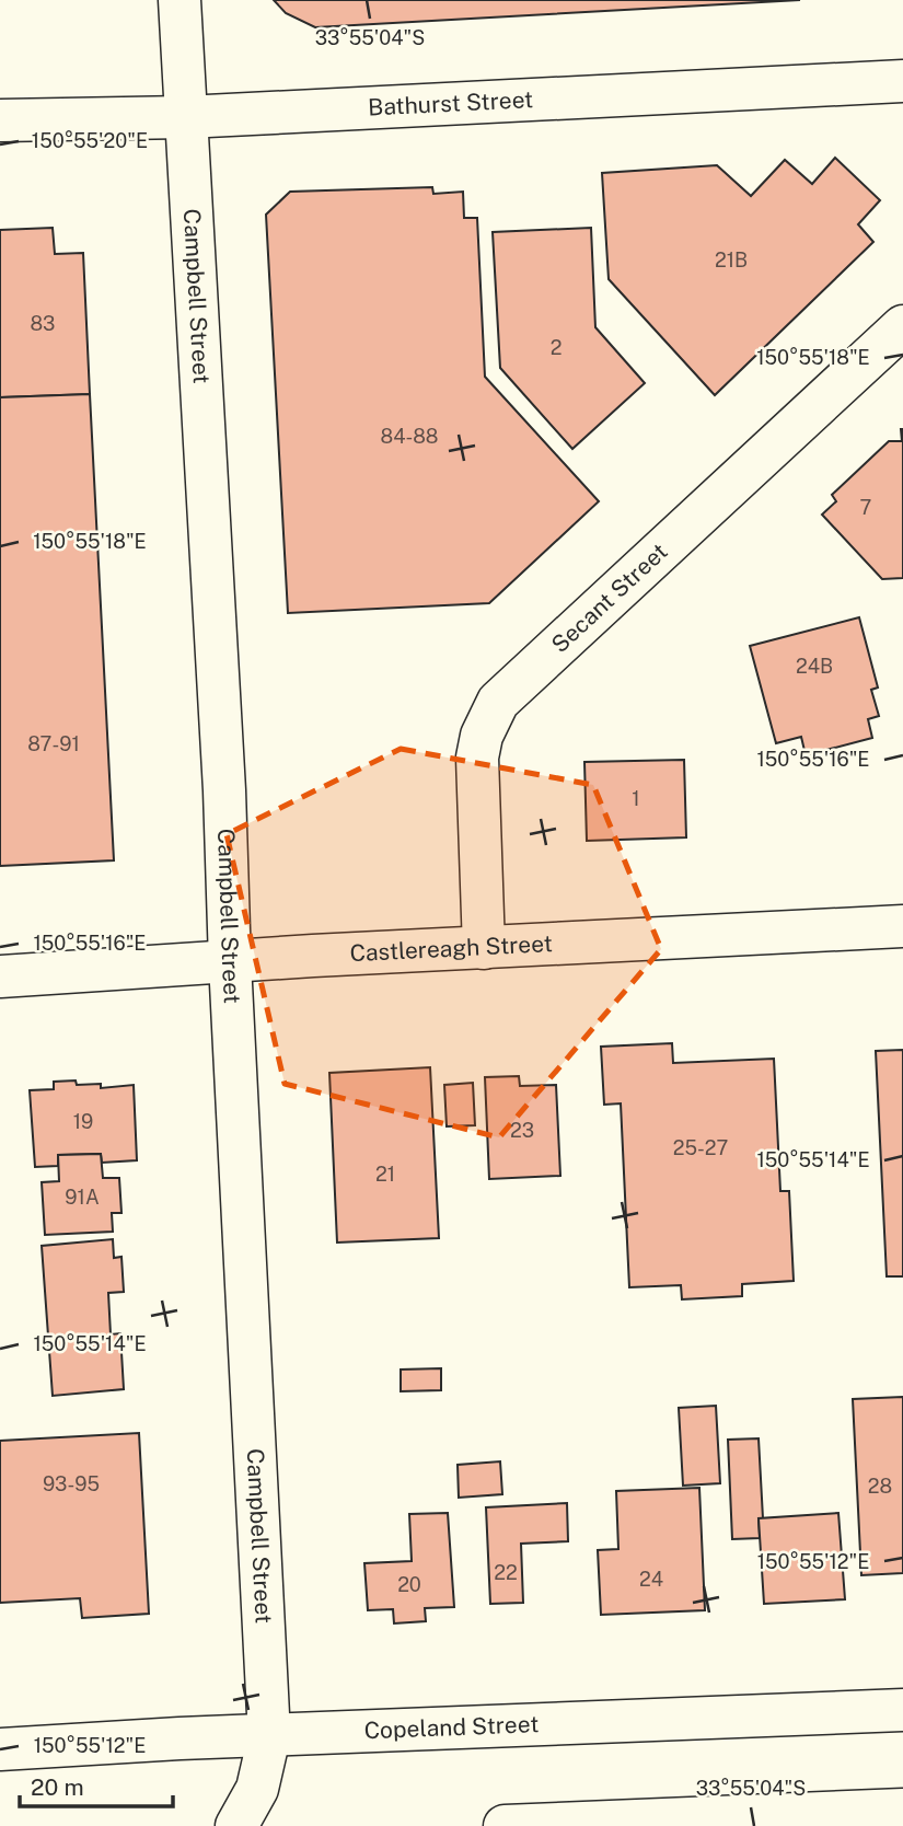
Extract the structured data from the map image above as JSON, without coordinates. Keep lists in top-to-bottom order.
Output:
{
  "streets": {
    "main road": [
      "Bathurst Street",
      "Campbell Street",
      "Secant Street",
      "Castlereagh Street",
      "Copeland Street"
    ]
  },
  "crossings": [
    ["Bathurst Street", "Campbell Street"],
    ["Campbell Street", "Castlereagh Street"],
    ["Campbell Street", "Copeland Street"],
    ["Secant Street", "Castlereagh Street"]
  ],
  "house_numbers": [
    "21B",
    "83",
    "2",
    "84-88",
    "7",
    "24B",
    "87-91",
    "1",
    "19",
    "23",
    "25-27",
    "21",
    "91A",
    "93-95",
    "28",
    "22",
    "24",
    "20"
  ],
  "scale_bar": "20 m",
  "coordinates": [
    "33°55'04\"S",
    "150°55'20\"E",
    "150°55'18\"E",
    "150°55'16\"E",
    "150°55'14\"E",
    "150°55'12\"E"
  ]
}
